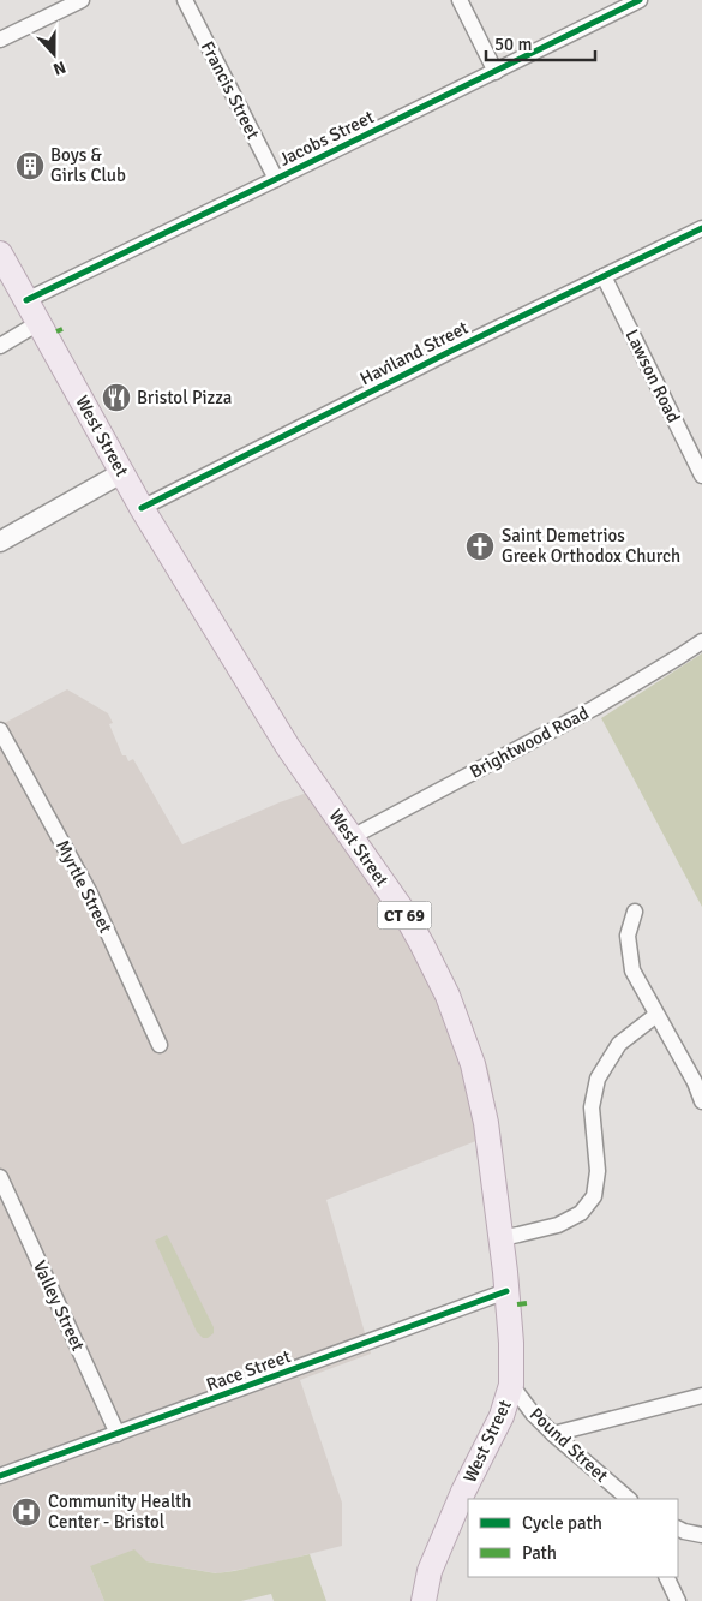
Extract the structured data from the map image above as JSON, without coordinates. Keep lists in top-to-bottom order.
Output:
{
  "streets": {
    "main road": ["West Street", "CT 69"],
    "street": [
      "Francis Street",
      "Jacobs Street",
      "Haviland Street",
      "Lawson Road",
      "Brightwood Road",
      "Myrtle Street",
      "Valley Street",
      "Race Street",
      "Pound Street"
    ]
  },
  "crossings": [
    ["Francis Street", "Jacobs Street"],
    ["Jacobs Street", "West Street"],
    ["Haviland Street", "Lawson Road"],
    ["Haviland Street", "West Street"],
    ["West Street", "Brightwood Road"],
    ["West Street", "Race Street"],
    ["West Street", "Pound Street"],
    ["Valley Street", "Race Street"]
  ],
  "places": {
    "building": ["Boys & Girls Club"],
    "restaurant": ["Bristol Pizza"],
    "church": ["Saint Demetrios Greek Orthodox Church"],
    "hospital": ["Community Health Center - Bristol"]
  },
  "legend": ["Cycle path", "Path"],
  "scale_bar": "50 m",
  "north": "bottom"
}
